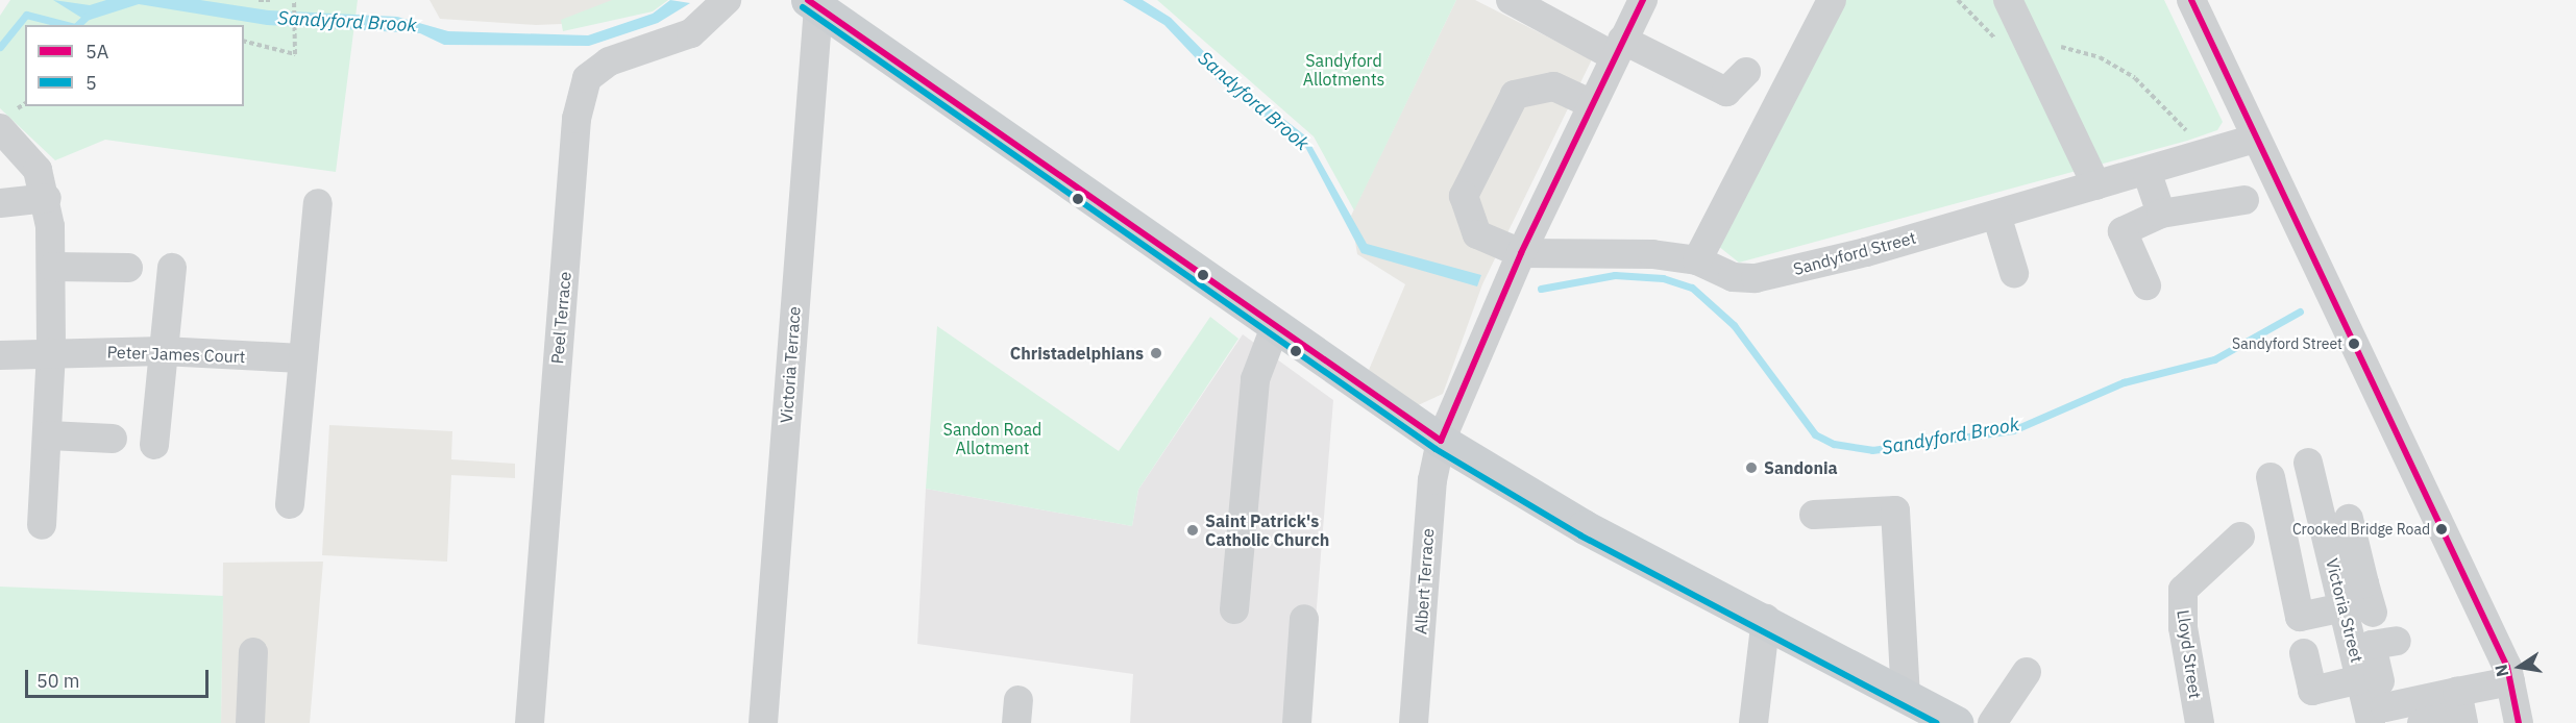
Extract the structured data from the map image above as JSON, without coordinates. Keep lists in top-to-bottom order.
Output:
{
  "streets": {
    "street": [
      "Sandyford Street",
      "Peel Terrace",
      "Peter James Court",
      "Victoria Terrace",
      "Albert Terrace",
      "Victoria Street",
      "Lloyd Street"
    ]
  },
  "crossings": [
    ["Sandyford Street", "Albert Terrace"]
  ],
  "water": ["Sandyford Brook"],
  "parks": ["Sandyford Allotments", "Sandon Road Allotment"],
  "places": [
    "Sandyford Street",
    "Christadelphians",
    "Sandonia",
    "Crooked Bridge Road",
    "Saint Patrick's Catholic Church"
  ],
  "lines": ["transit line 5A", "transit line 5"],
  "legend": ["5A", "5"],
  "scale_bar": "50 m",
  "north": "left"
}
